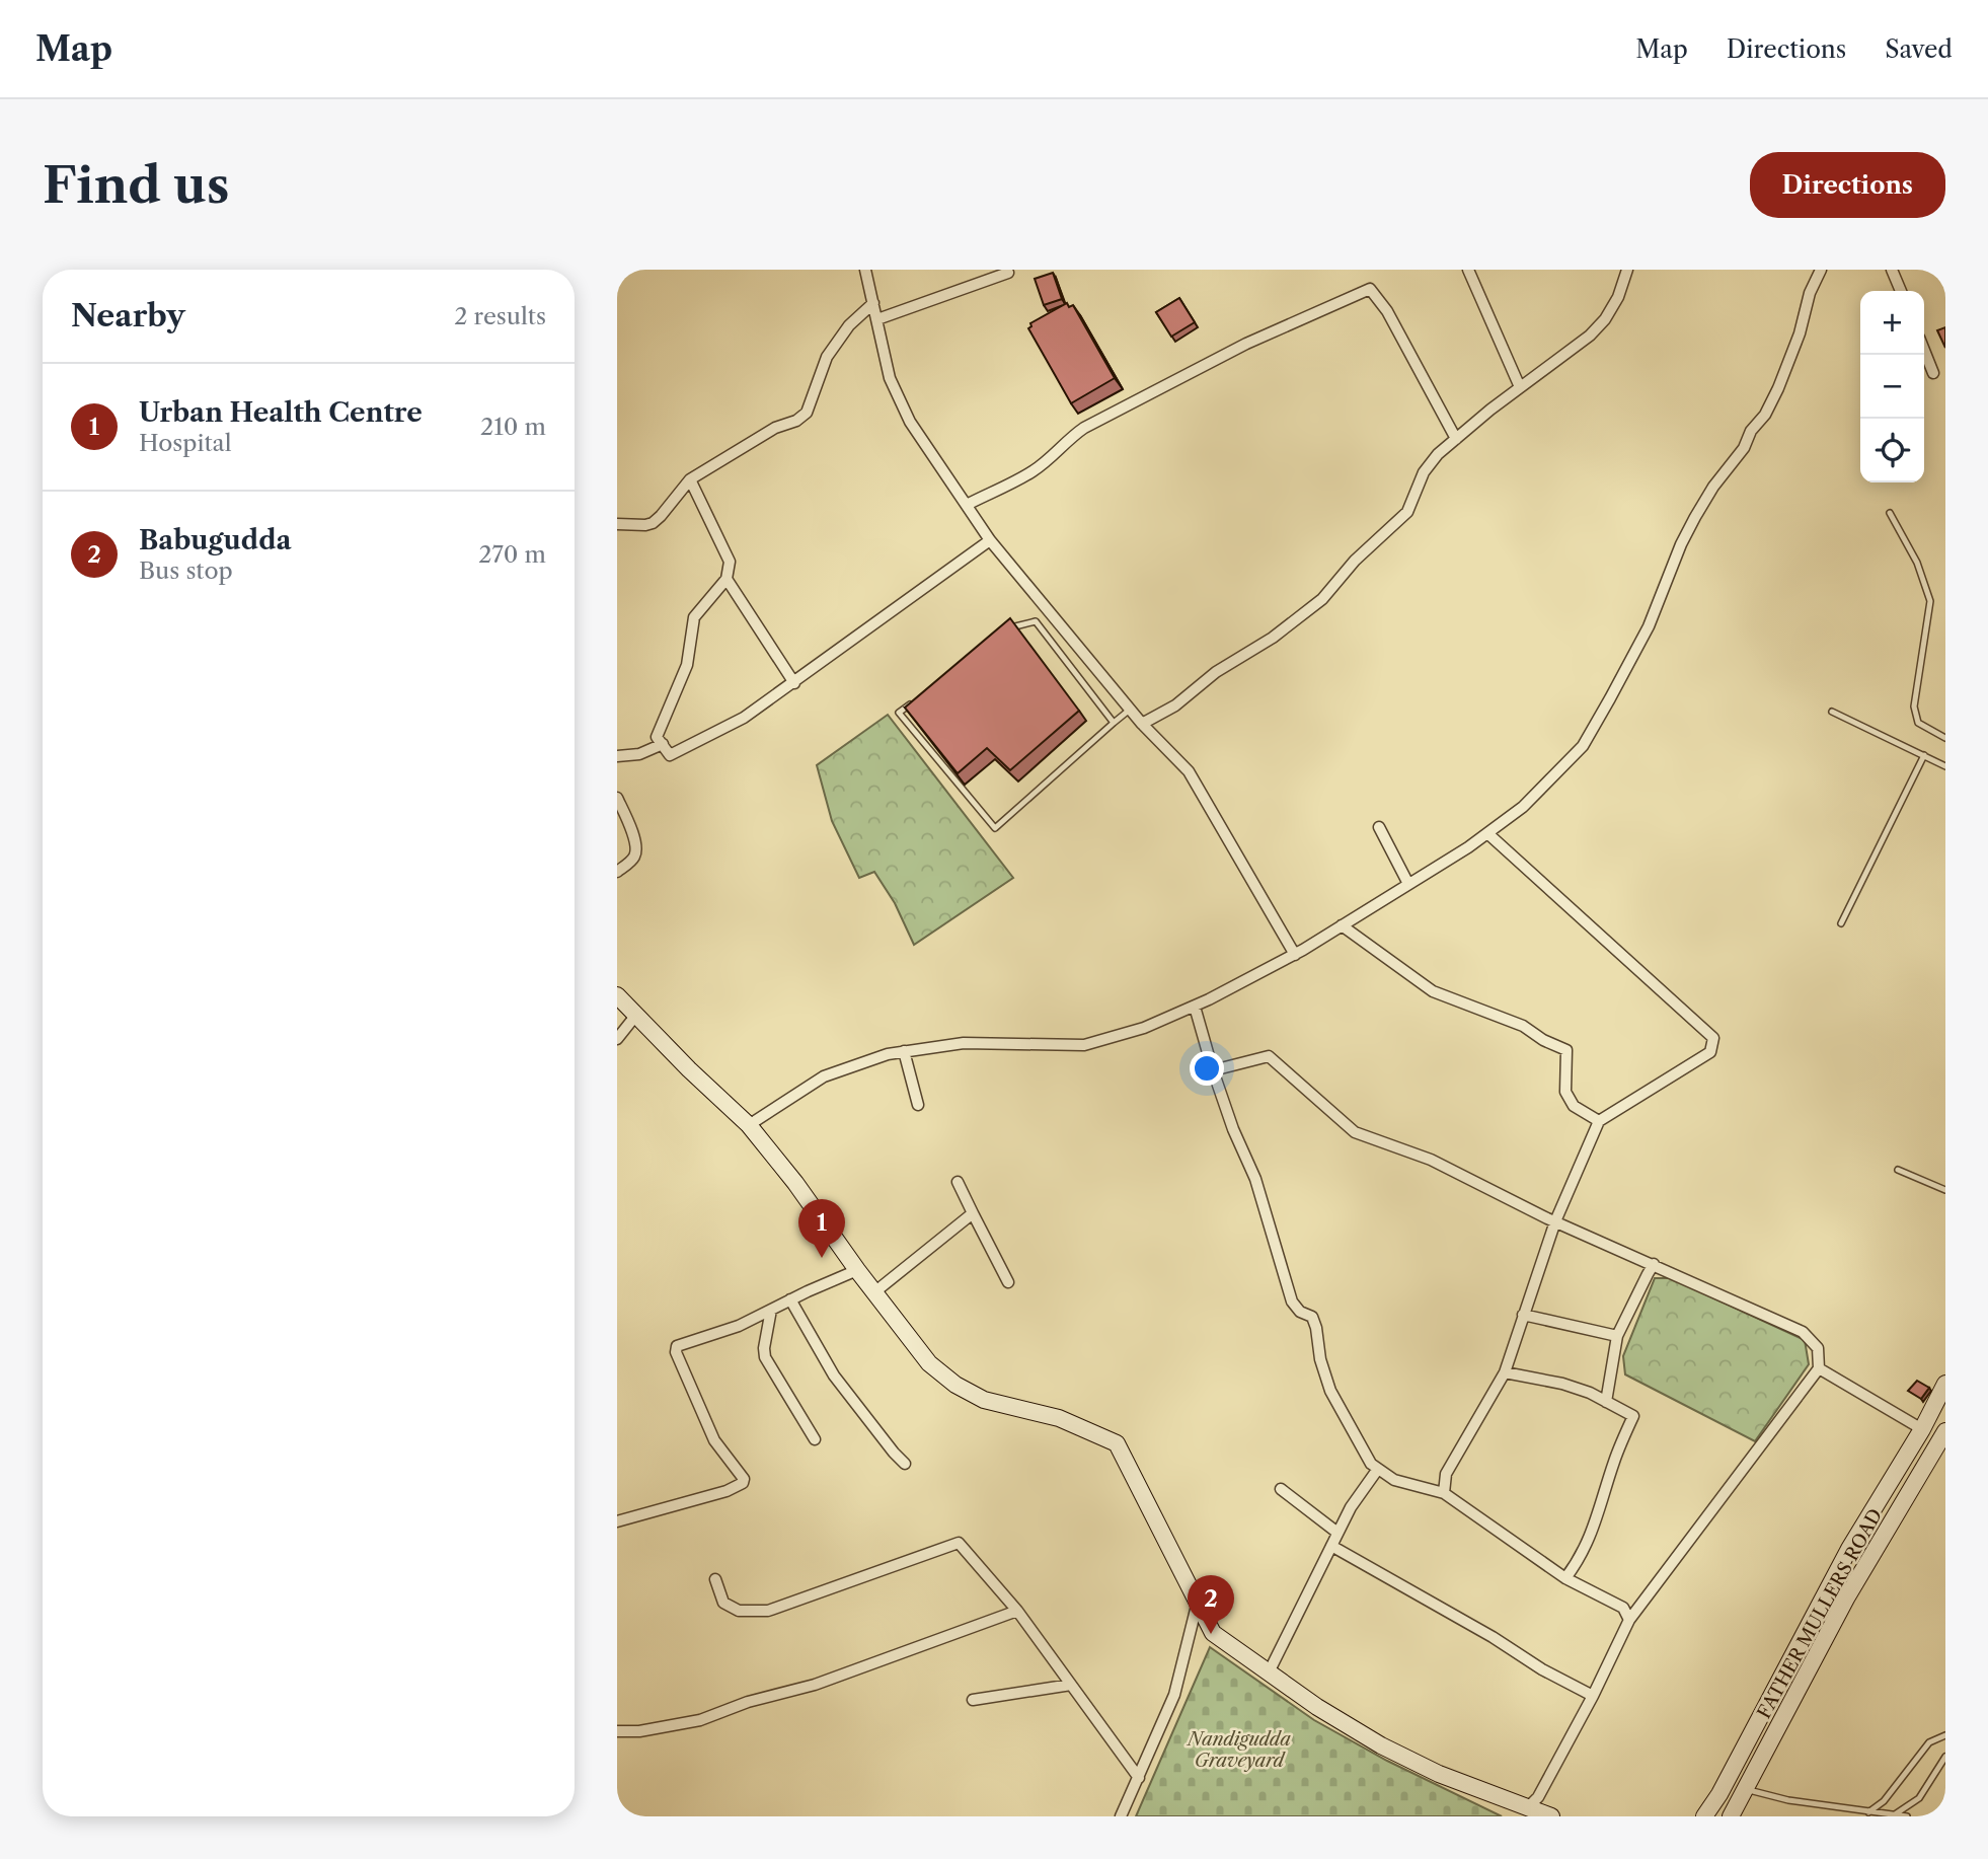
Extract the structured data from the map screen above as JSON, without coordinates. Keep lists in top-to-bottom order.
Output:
{
  "streets": {
    "street": ["FATHER MULLERS ROAD"]
  },
  "parks": ["Nandigudda Graveyard"],
  "page": {
    "header": "Map",
    "nav": ["Map", "Directions", "Saved"],
    "buttons": "Directions",
    "title": "Find us",
    "heading": ["Nearby", "2 results"],
    "map_buttons": ["+", "−"],
    "list": [
      {
        "mark": "1",
        "name": "Urban Health Centre",
        "note": "Hospital",
        "value": "210 m"
      },
      {
        "mark": "2",
        "name": "Babugudda",
        "note": "Bus stop",
        "value": "270 m"
      }
    ],
    "pins": ["1", "2"]
  }
}
